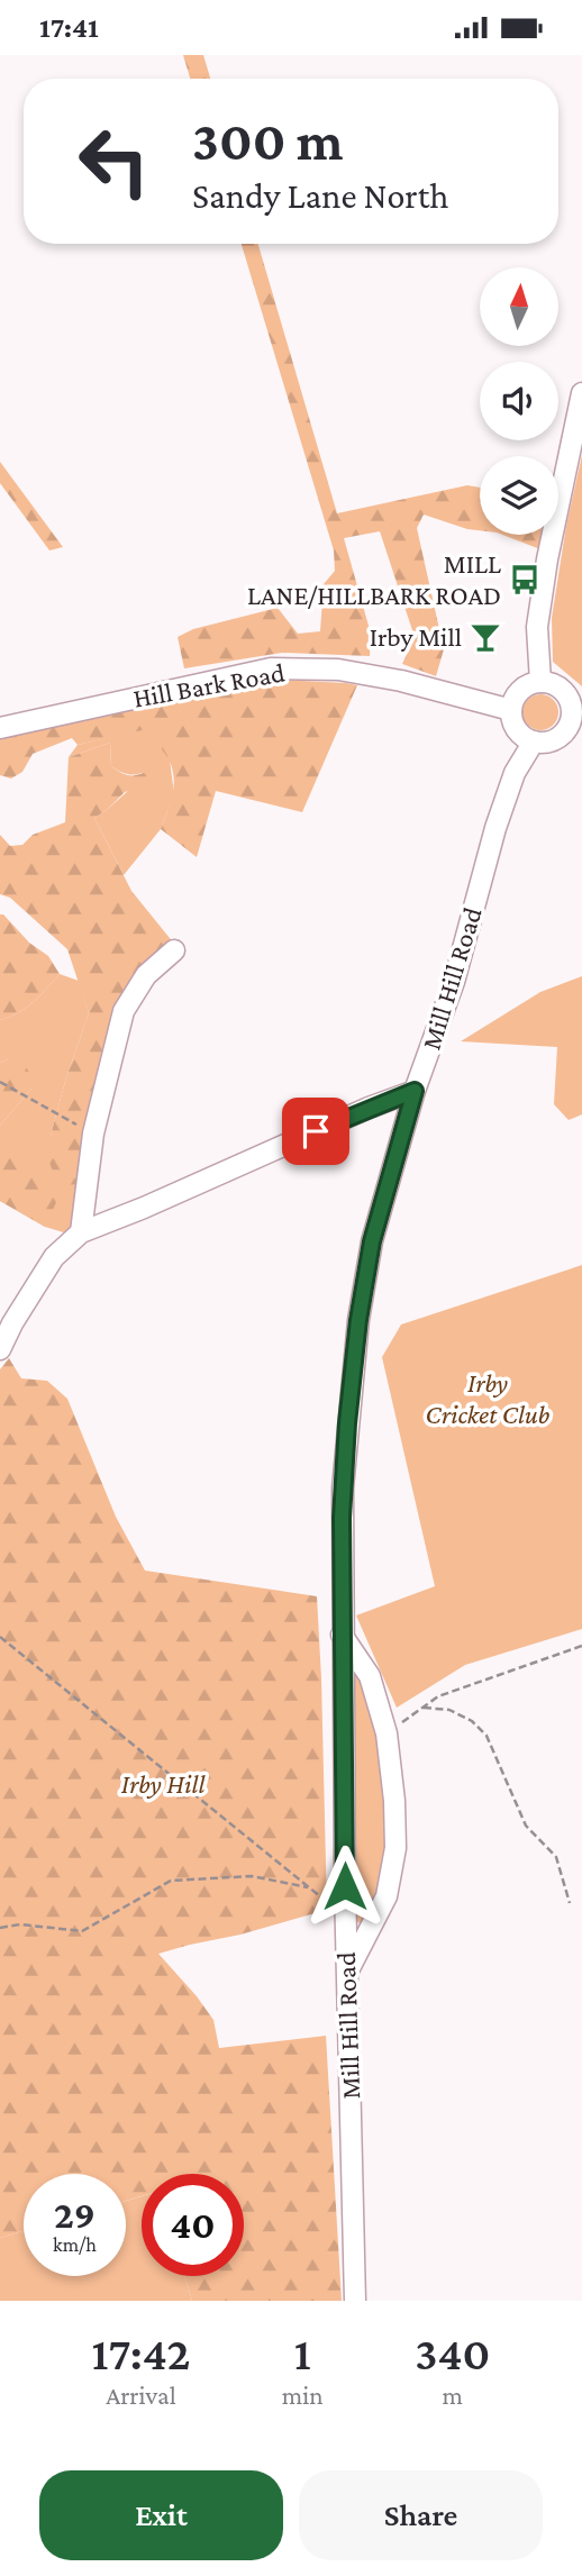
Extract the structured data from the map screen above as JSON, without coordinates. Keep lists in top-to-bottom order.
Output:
{
  "streets": {
    "street": ["Hill Bark Road", "Mill Hill Road"]
  },
  "crossings": [
    ["Hill Bark Road", "Mill Hill Road"]
  ],
  "parks": ["Irby Cricket Club", "Irby Hill"],
  "places": {
    "bus stop": ["MILL LANE/HILLBARK ROAD"],
    "bar": ["Irby Mill"]
  },
  "north": "top",
  "page": {
    "status": "17:41",
    "turn": ["300 m", "Sandy Lane North"],
    "speed": "29 km/h",
    "limit": "40",
    "eta": [
      "17:42",
      "Arrival",
      "1",
      "min",
      "340",
      "m"
    ],
    "buttons": ["Exit", "Share"]
  }
}
